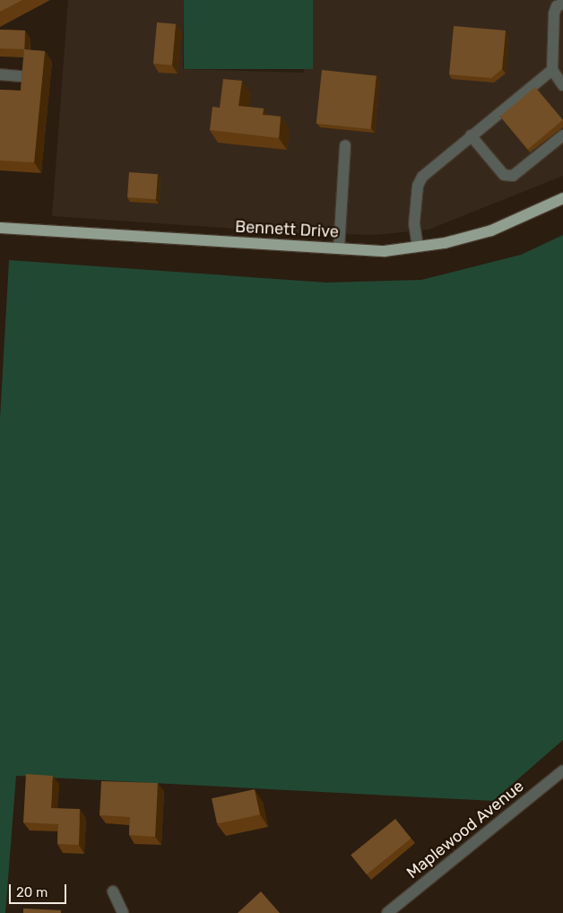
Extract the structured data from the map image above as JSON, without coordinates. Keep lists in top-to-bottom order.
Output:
{
  "streets": {
    "main road": ["Bennett Drive"],
    "street": ["Maplewood Avenue"]
  },
  "scale_bar": "20 m"
}
